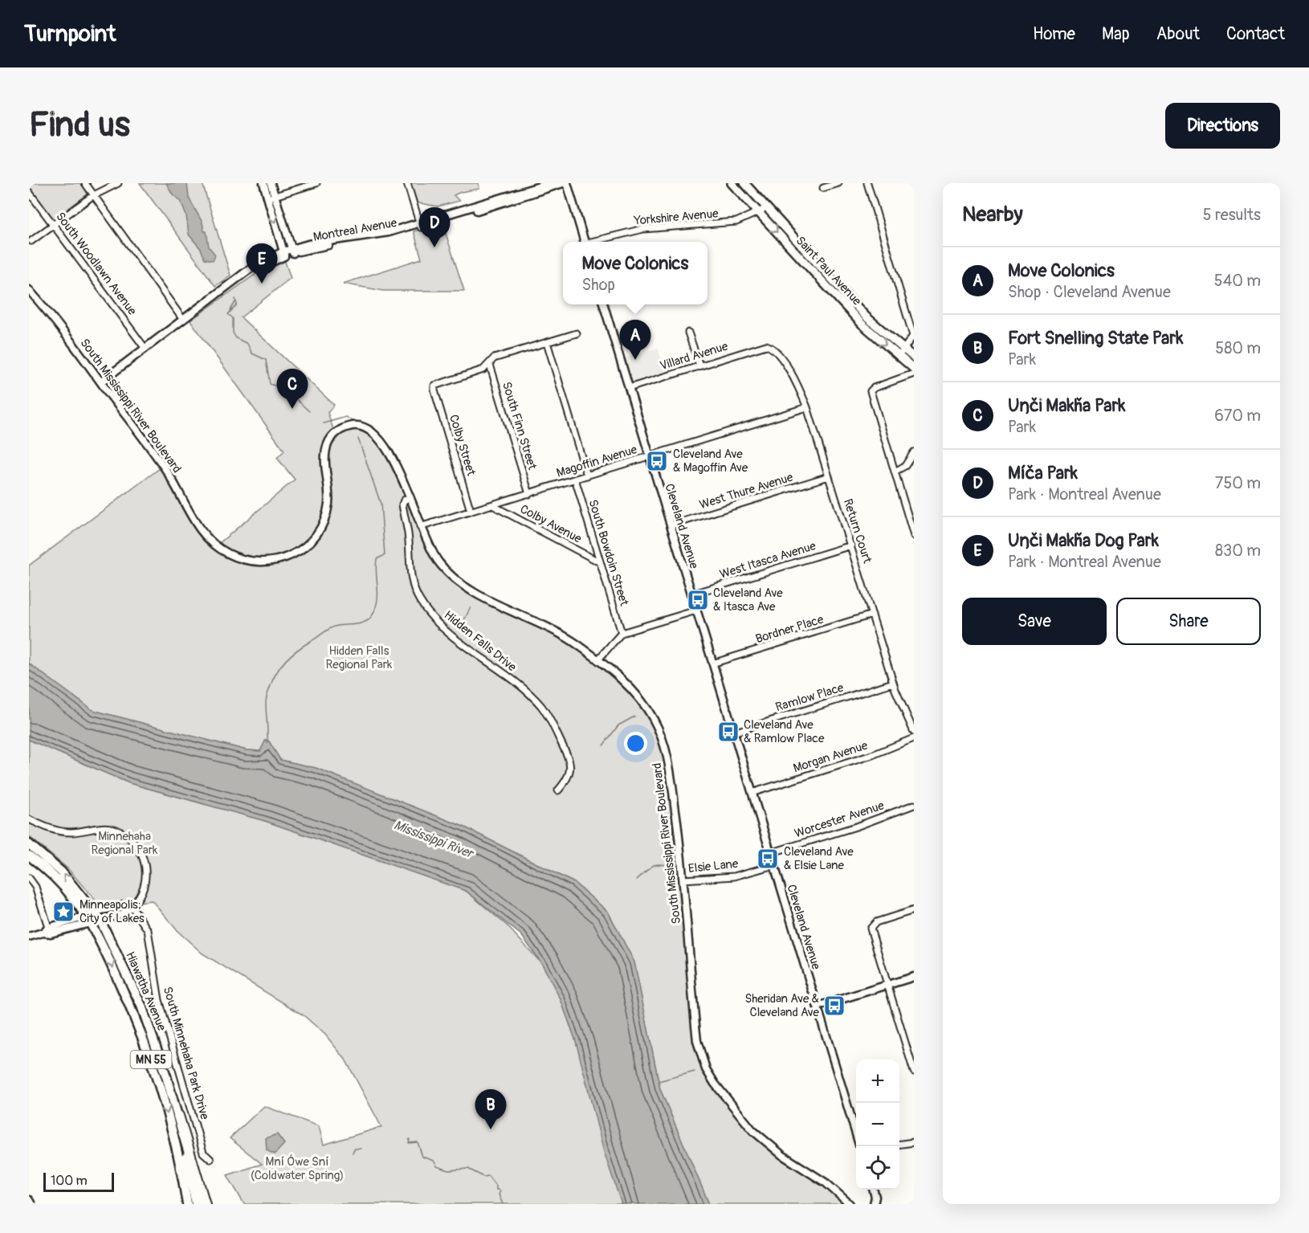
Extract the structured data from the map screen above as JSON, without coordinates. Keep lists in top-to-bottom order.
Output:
{
  "streets": {
    "highway": ["Hiawatha Avenue", "MN 55"],
    "main road": ["Saint Paul Avenue"],
    "street": [
      "Yorkshire Avenue",
      "Montreal Avenue",
      "South Woodlawn Avenue",
      "Villard Avenue",
      "South Mississippi River Boulevard",
      "South Finn Street",
      "Colby Street",
      "Magoffin Avenue",
      "West Thure Avenue",
      "Colby Avenue",
      "Cleveland Avenue",
      "Return Court",
      "South Bowdoin Street",
      "West Itasca Avenue",
      "Bordner Place",
      "Hidden Falls Drive",
      "Ramlow Place",
      "Morgan Avenue",
      "Worcester Avenue",
      "Elsie Lane",
      "South Minnehaha Park Drive"
    ]
  },
  "crossings": [
    ["Yorkshire Avenue", "Saint Paul Avenue"],
    ["Montreal Avenue", "South Woodlawn Avenue"],
    ["Montreal Avenue", "South Mississippi River Boulevard"],
    ["Villard Avenue", "Cleveland Avenue"],
    ["Villard Avenue", "Return Court"],
    ["South Mississippi River Boulevard", "Magoffin Avenue"],
    ["South Mississippi River Boulevard", "Hidden Falls Drive"],
    ["South Mississippi River Boulevard", "Elsie Lane"],
    ["South Finn Street", "Colby Street"],
    ["South Finn Street", "Magoffin Avenue"],
    ["Colby Street", "Magoffin Avenue"],
    ["Magoffin Avenue", "Colby Avenue"],
    ["Magoffin Avenue", "Cleveland Avenue"],
    ["Magoffin Avenue", "Return Court"],
    ["Magoffin Avenue", "South Bowdoin Street"],
    ["West Thure Avenue", "Cleveland Avenue"],
    ["West Thure Avenue", "Return Court"],
    ["Colby Avenue", "South Bowdoin Street"],
    ["Cleveland Avenue", "West Itasca Avenue"],
    ["Cleveland Avenue", "Bordner Place"],
    ["Cleveland Avenue", "Ramlow Place"],
    ["Cleveland Avenue", "Morgan Avenue"],
    ["Cleveland Avenue", "Worcester Avenue"],
    ["Cleveland Avenue", "Elsie Lane"],
    ["Return Court", "West Itasca Avenue"],
    ["Return Court", "Bordner Place"],
    ["Return Court", "Ramlow Place"],
    ["Hiawatha Avenue", "MN 55"]
  ],
  "water": ["Mississippi River"],
  "parks": ["Hidden Falls Regional Park", "Minnehaha Regional Park", "Mní Ówe Sní (Coldwater Spring)"],
  "places": {
    "bus stop": [
      "Cleveland Ave & Magoffin Ave",
      "Cleveland Ave & Itasca Ave",
      "Cleveland Ave & Ramlow Place",
      "Cleveland Ave & Elsie Lane",
      "Sheridan Ave & Cleveland Ave"
    ],
    "place": ["Minneapolis: City of Lakes"]
  },
  "scale_bar": "100 m",
  "page": {
    "header": "Turnpoint",
    "nav": [
      "Home",
      "Map",
      "About",
      "Contact"
    ],
    "buttons": [
      "Directions",
      ["Save", "Share"]
    ],
    "title": "Find us",
    "heading": ["Nearby", "5 results"],
    "pins": [
      "D",
      "E",
      "A",
      "C",
      "B"
    ],
    "popup": ["Move Colonics", "Shop"],
    "list": [
      {
        "mark": "A",
        "name": "Move Colonics",
        "note": "Shop · Cleveland Avenue",
        "value": "540 m"
      },
      {
        "mark": "B",
        "name": "Fort Snelling State Park",
        "note": "Park",
        "value": "580 m"
      },
      {
        "mark": "C",
        "name": "Uŋči Makȟa Park",
        "note": "Park",
        "value": "670 m"
      },
      {
        "mark": "D",
        "name": "Míča Park",
        "note": "Park · Montreal Avenue",
        "value": "750 m"
      },
      {
        "mark": "E",
        "name": "Uŋči Makȟa Dog Park",
        "note": "Park · Montreal Avenue",
        "value": "830 m"
      }
    ],
    "map_buttons": ["+", "−"],
    "scale": "100 m"
  }
}
